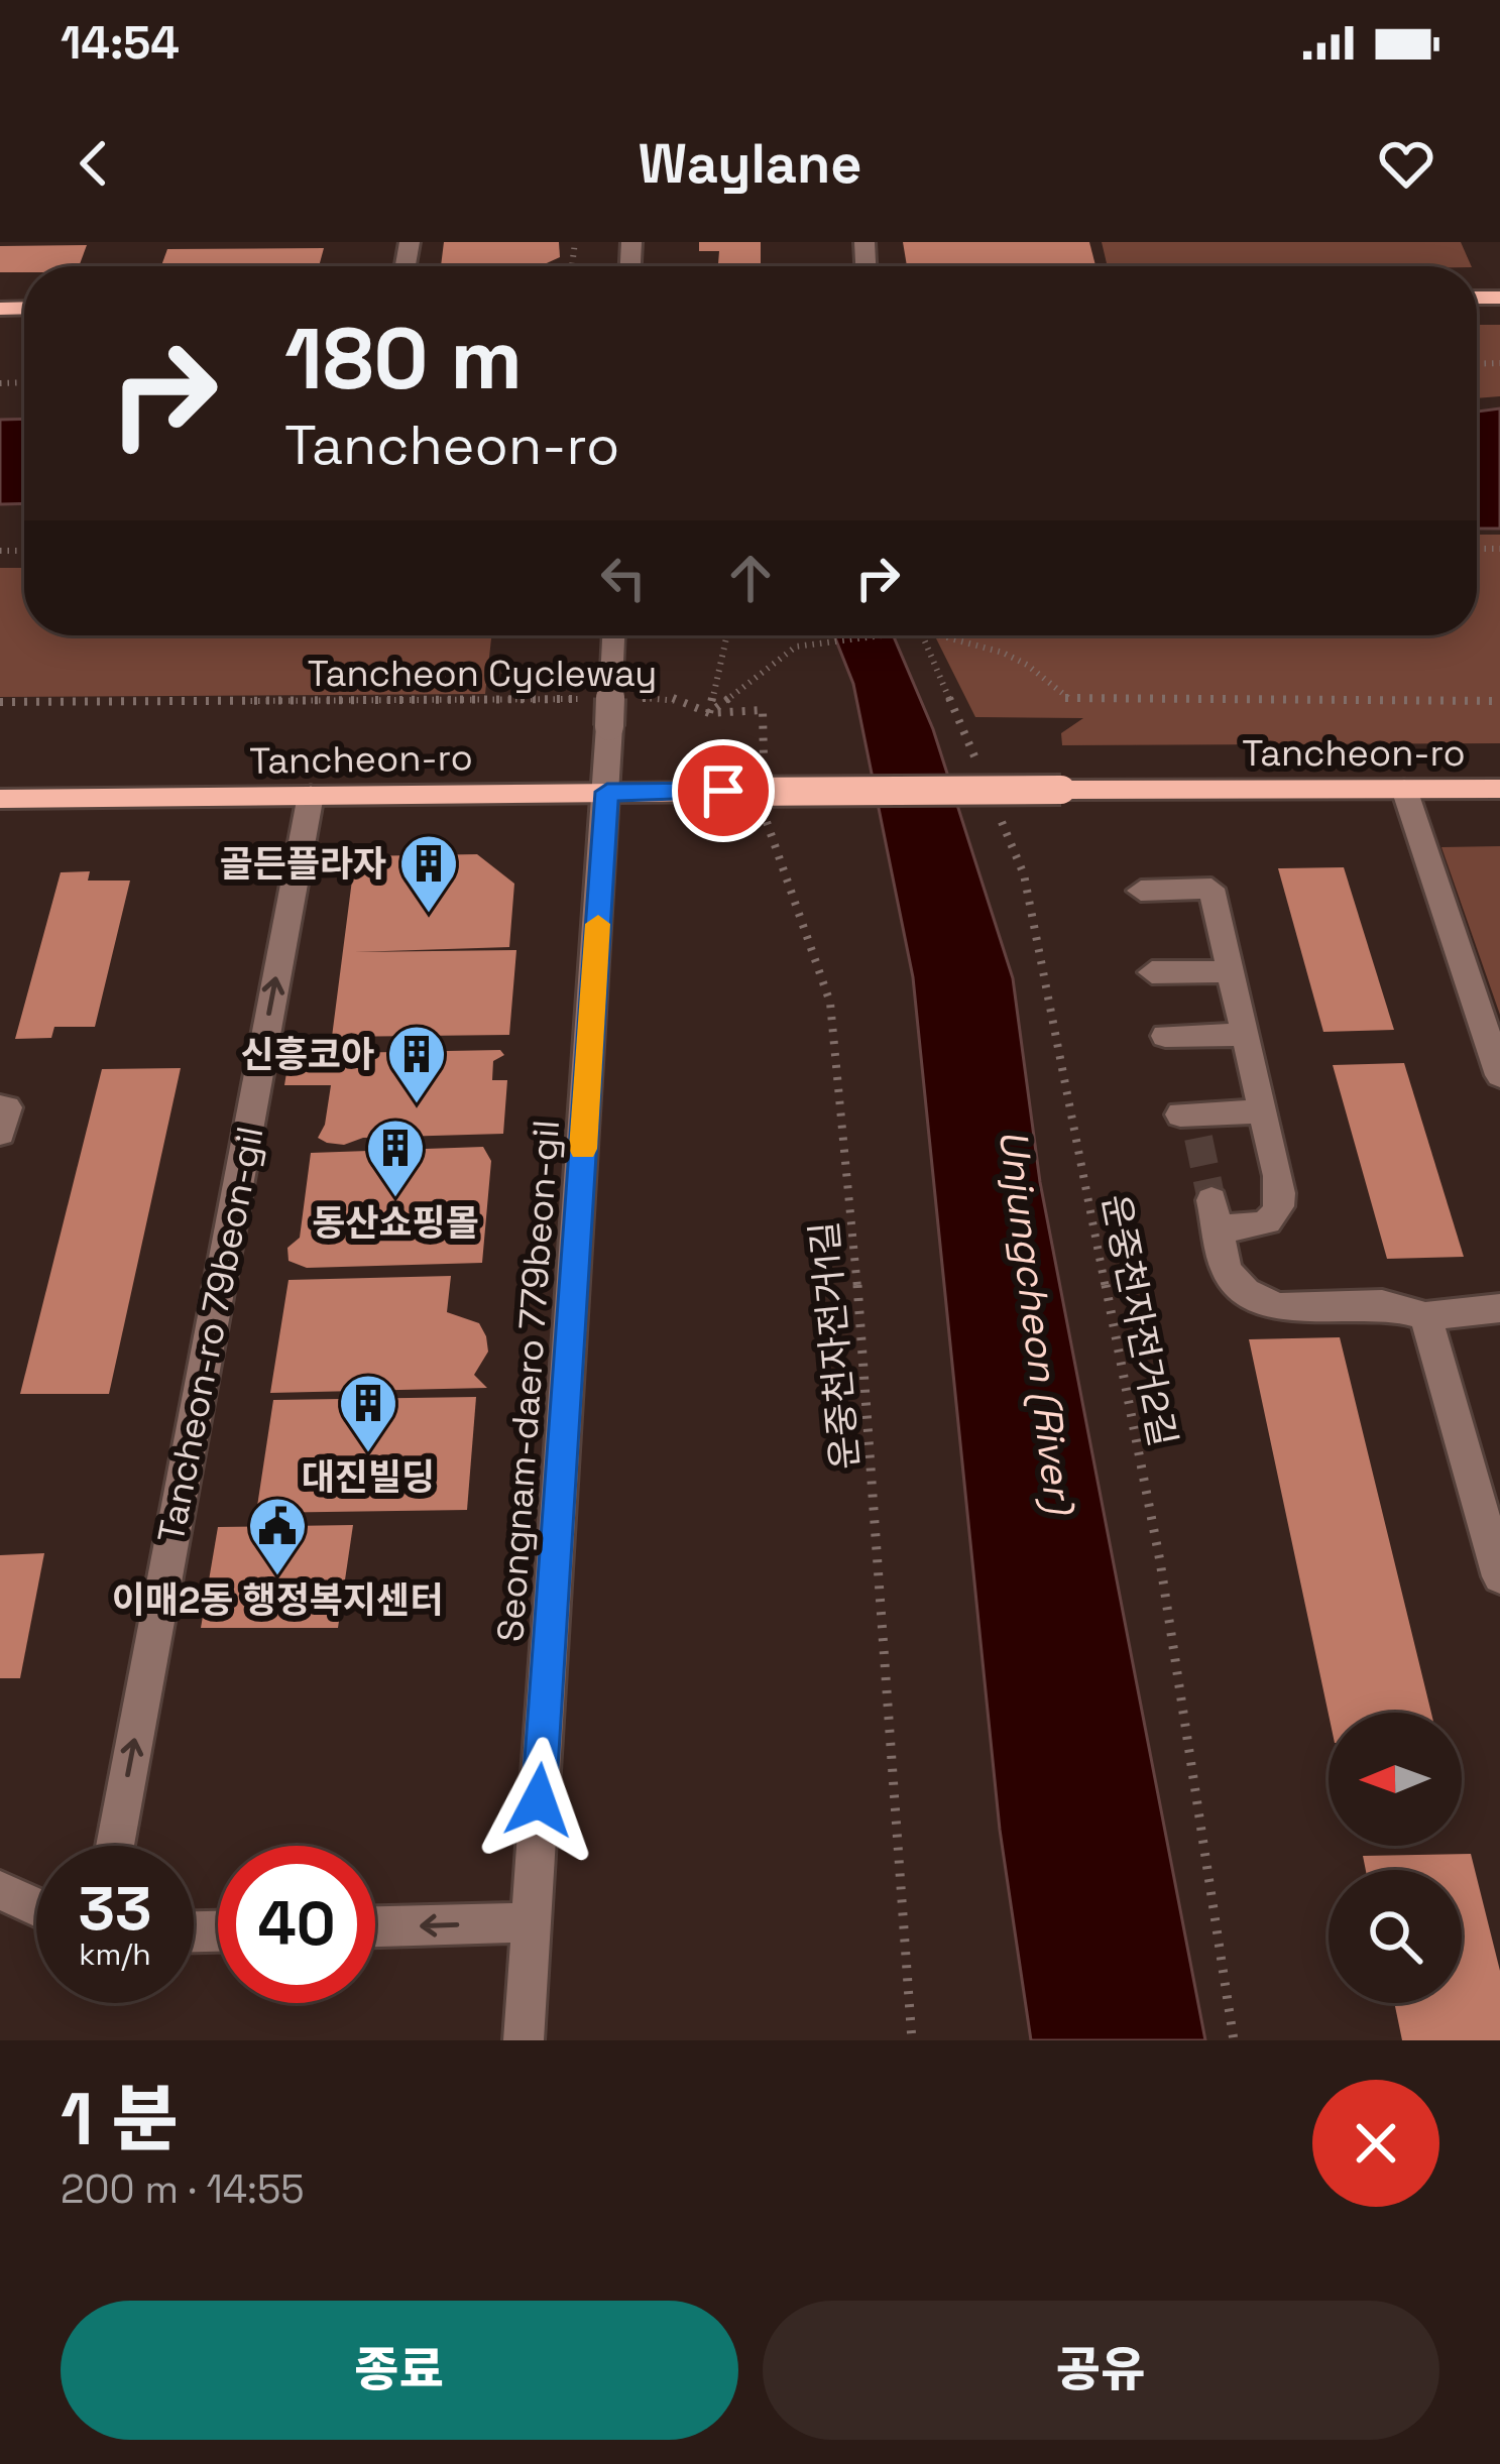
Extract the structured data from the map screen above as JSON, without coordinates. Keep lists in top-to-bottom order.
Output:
{
  "streets": {
    "main road": ["Tancheon-ro"],
    "street": ["Tancheon-ro 79beon-gil", "Seongnam-daero 779beon-gil"],
    "path": ["Tancheon Cycleway", "운중천자전거2길", "운중천자전거1길"]
  },
  "crossings": [
    ["Tancheon Cycleway", "Seongnam-daero 779beon-gil"],
    ["Tancheon-ro", "Tancheon-ro 79beon-gil"],
    ["Tancheon-ro", "Seongnam-daero 779beon-gil"]
  ],
  "one_way": ["Tancheon-ro 79beon-gil"],
  "water": ["Unjungcheon (River)"],
  "places": {
    "building": [
      "골든플라자",
      "신흥코아",
      "동산쇼핑몰",
      "대진빌딩"
    ],
    "public building": ["이매2동 행정복지센터"]
  },
  "north": "left",
  "page": {
    "status": "14:54",
    "header": "Waylane",
    "turn": ["180 m", "Tancheon-ro"],
    "speed": "33 km/h",
    "limit": "40",
    "heading": ["1 분", "200 m · 14:55"],
    "buttons": ["종료", "공유"]
  }
}
